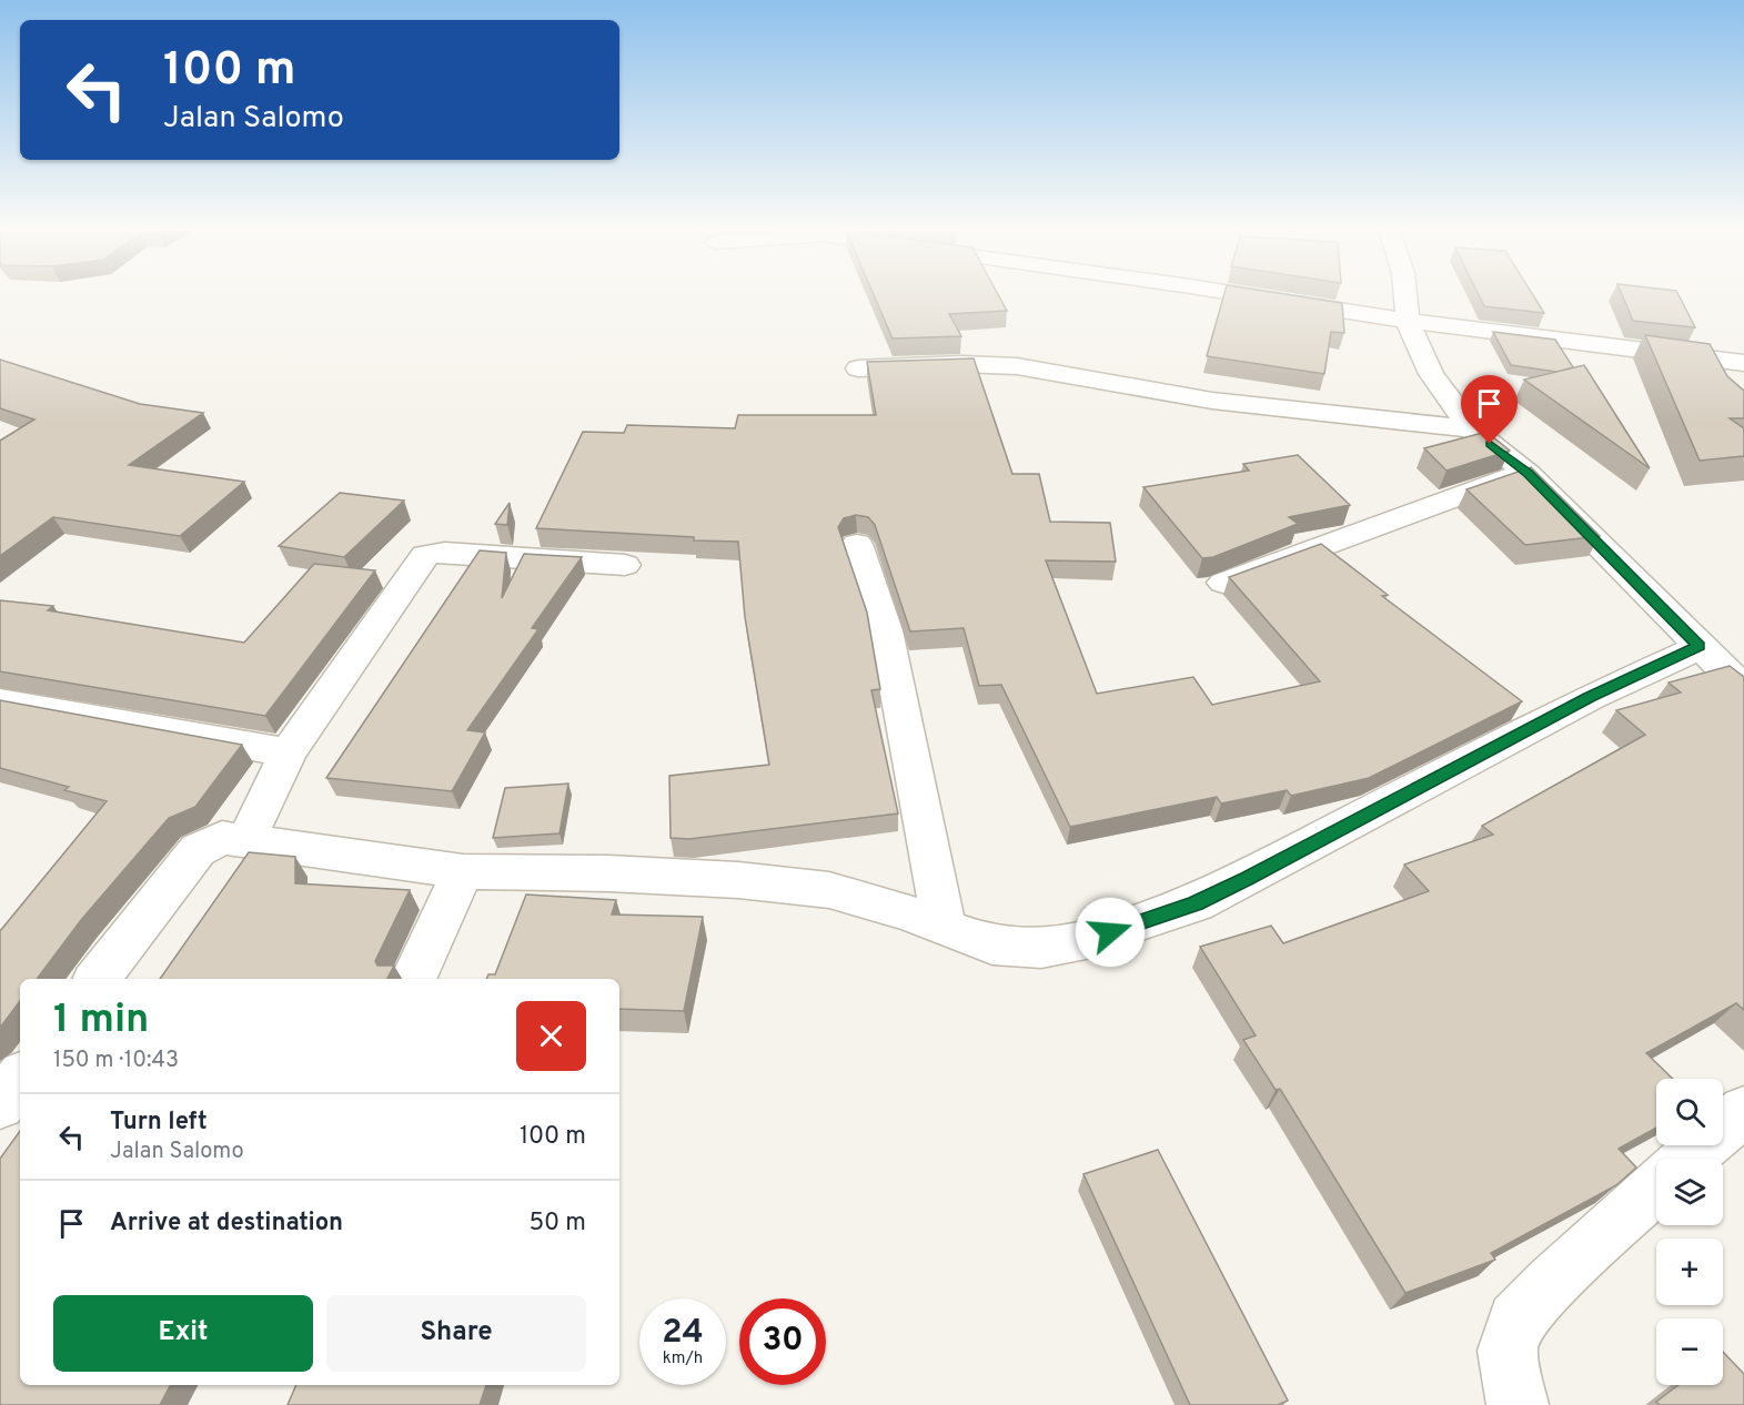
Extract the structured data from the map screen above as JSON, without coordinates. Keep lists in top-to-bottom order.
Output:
{
  "page": {
    "turn": ["100 m", "Jalan Salomo"],
    "heading": ["1 min", "150 m · 10:43"],
    "map_buttons": ["+", "−"],
    "list": [
      {
        "name": "Turn left",
        "note": "Jalan Salomo",
        "value": "100 m"
      },
      {
        "name": "Arrive at destination",
        "value": "50 m"
      }
    ],
    "buttons": ["Exit", "Share"],
    "speed": "24 km/h",
    "limit": "30"
  }
}
